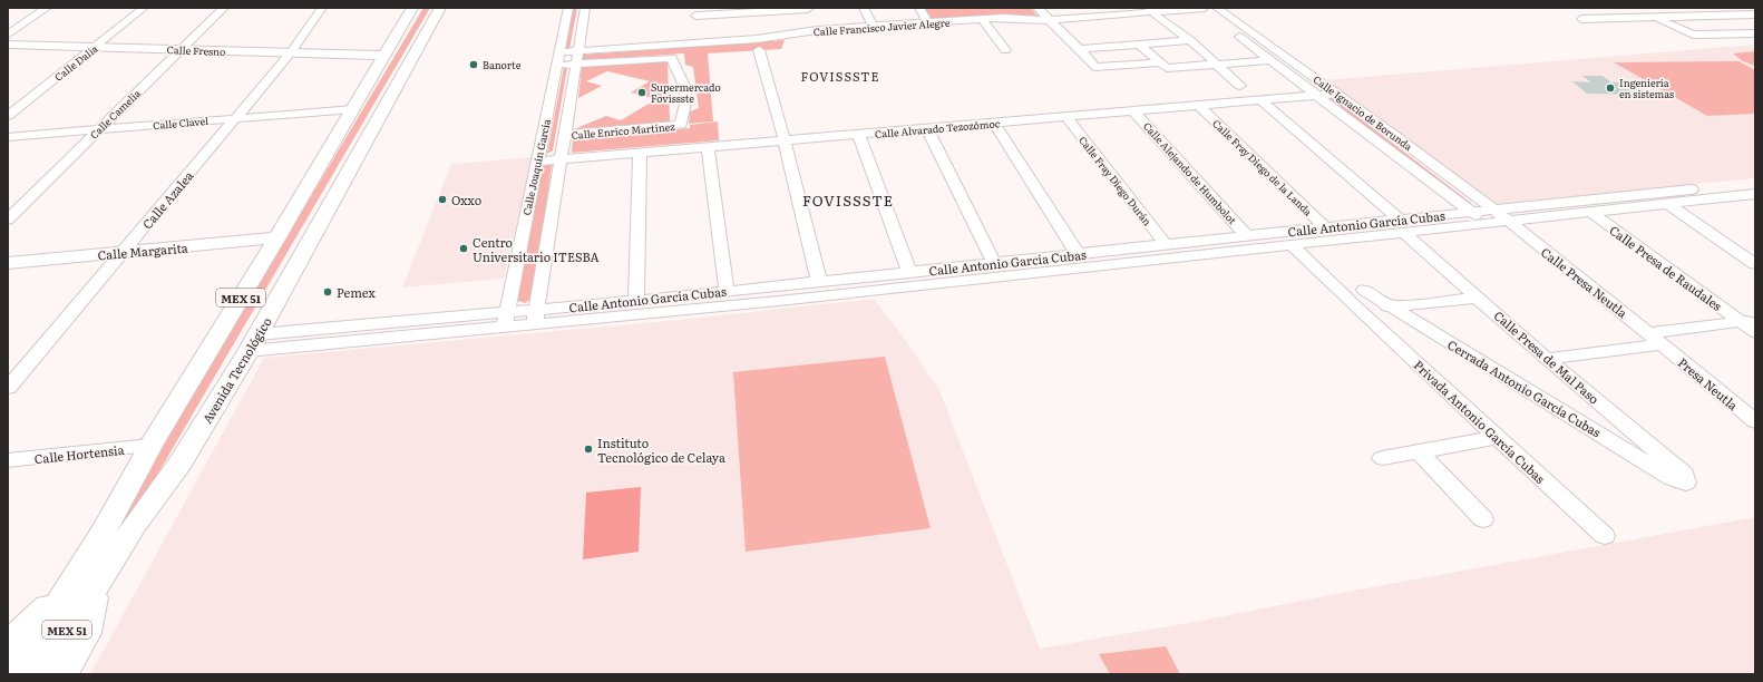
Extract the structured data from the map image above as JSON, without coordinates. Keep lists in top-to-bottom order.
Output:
{
  "streets": {
    "main road": [
      "Calle Fresno",
      "Calle Margarita",
      "MEX 51",
      "Avenida Tecnológico"
    ],
    "street": [
      "Calle Francisco Javier Alegre",
      "Calle Dalia",
      "Calle Ignacio de Borunda",
      "Calle Camelia",
      "Calle Clavel",
      "Calle Alvarado Tezozómoc",
      "Calle Enrico Martínez",
      "Calle Joaquín García",
      "Calle Fray Diego de la Landa",
      "Calle Alejando de Humbolot",
      "Calle Fray Diego Durán",
      "Calle Azalea",
      "Calle Antonio García Cubas",
      "Calle Presa de Raudales",
      "Calle Presa Neutla",
      "Calle Presa de Mal Paso",
      "Presa Neutla",
      "Cerrada Antonio García Cubas",
      "Privada Antonio García Cubas",
      "Calle Hortensia"
    ]
  },
  "crossings": [
    ["Calle Francisco Javier Alegre", "Calle Ignacio de Borunda"],
    ["Calle Francisco Javier Alegre", "Calle Enrico Martínez"],
    ["Calle Francisco Javier Alegre", "Calle Joaquín García"],
    ["Calle Fresno", "Calle Dalia"],
    ["Calle Fresno", "Calle Camelia"],
    ["Calle Fresno", "Calle Azalea"],
    ["Calle Fresno", "MEX 51"],
    ["Calle Ignacio de Borunda", "Calle Alvarado Tezozómoc"],
    ["Calle Ignacio de Borunda", "Calle Antonio García Cubas"],
    ["Calle Camelia", "Calle Clavel"],
    ["Calle Clavel", "Calle Azalea"],
    ["Calle Clavel", "MEX 51"],
    ["Calle Alvarado Tezozómoc", "Calle Joaquín García"],
    ["Calle Alvarado Tezozómoc", "Calle Fray Diego de la Landa"],
    ["Calle Alvarado Tezozómoc", "Calle Alejando de Humbolot"],
    ["Calle Alvarado Tezozómoc", "Calle Fray Diego Durán"],
    ["Calle Alvarado Tezozómoc", "Calle Presa de Mal Paso"],
    ["Calle Enrico Martínez", "Calle Joaquín García"],
    ["Calle Joaquín García", "Calle Antonio García Cubas"],
    ["Calle Fray Diego de la Landa", "Calle Antonio García Cubas"],
    ["Calle Alejando de Humbolot", "Calle Antonio García Cubas"],
    ["Calle Fray Diego Durán", "Calle Antonio García Cubas"],
    ["Calle Azalea", "Calle Margarita"],
    ["Calle Antonio García Cubas", "Calle Presa de Raudales"],
    ["Calle Antonio García Cubas", "Calle Presa Neutla"],
    ["Calle Antonio García Cubas", "Calle Presa de Mal Paso"],
    ["Calle Antonio García Cubas", "Avenida Tecnológico"],
    ["Calle Antonio García Cubas", "Privada Antonio García Cubas"],
    ["Calle Margarita", "MEX 51"],
    ["Calle Presa Neutla", "Presa Neutla"],
    ["MEX 51", "Calle Hortensia"],
    ["Calle Presa de Mal Paso", "Cerrada Antonio García Cubas"]
  ],
  "districts": ["FOVISSSTE", "FOVISSSTE"],
  "places": [
    "Banorte",
    "Ingeniería en sistemas",
    "Supermercado Fovissste",
    "Oxxo",
    "Centro Universitario ITESBA",
    "Pemex",
    "Instituto Tecnológico de Celaya"
  ]
}
